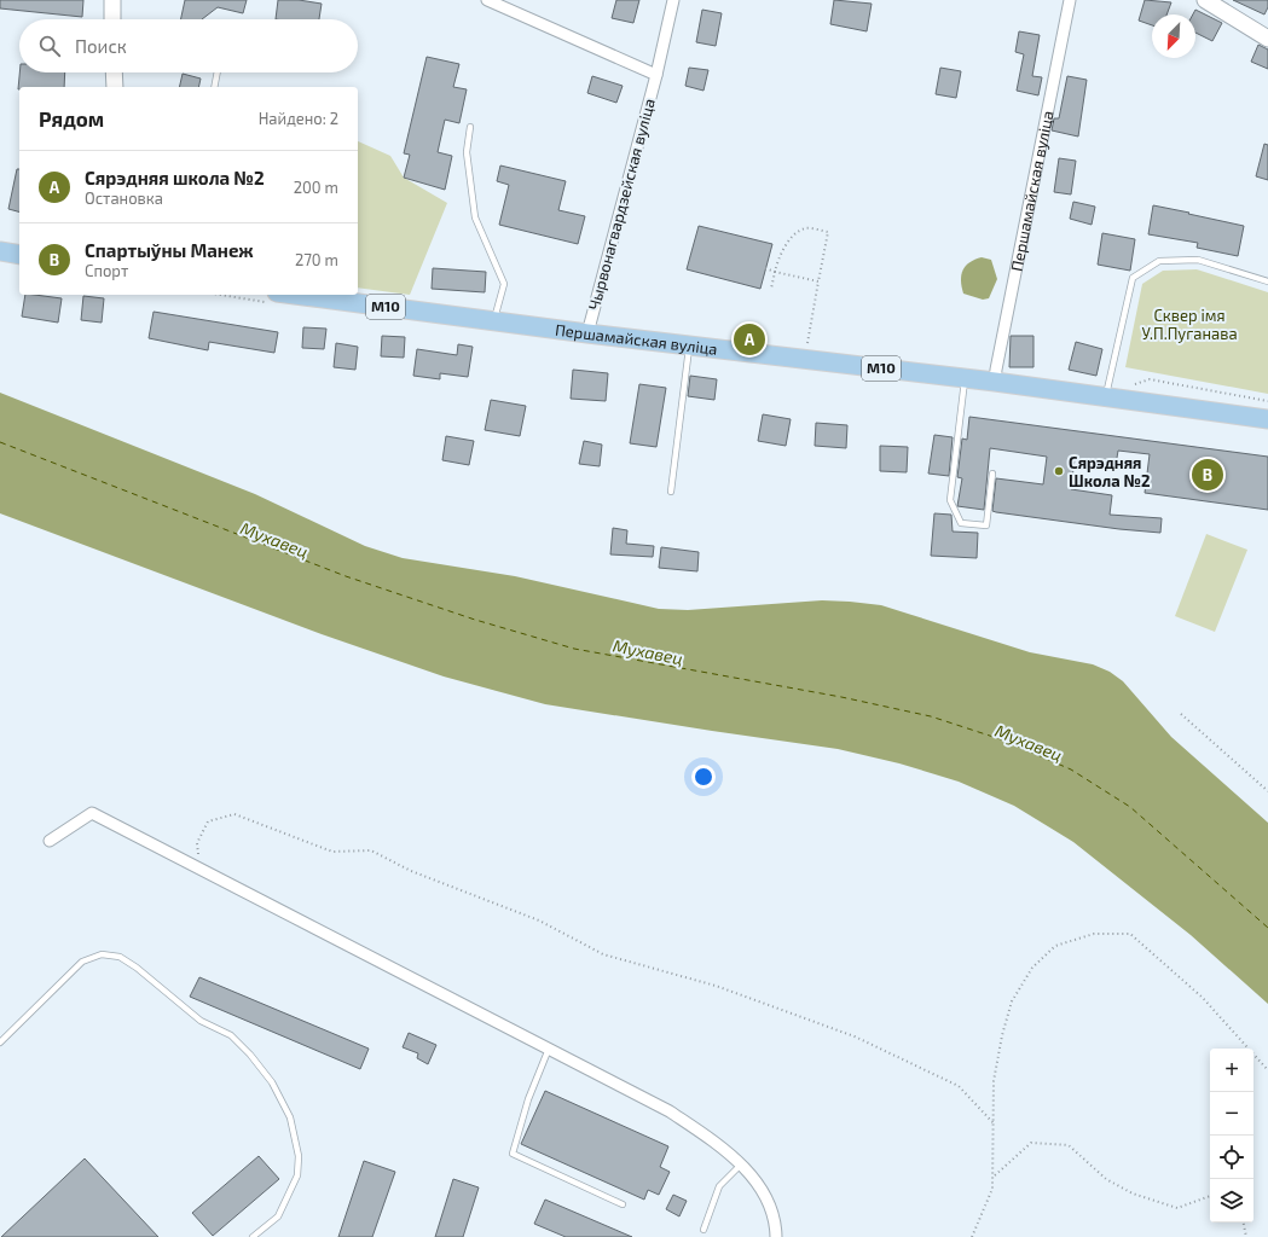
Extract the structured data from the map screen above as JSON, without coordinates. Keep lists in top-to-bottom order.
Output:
{
  "streets": {
    "main road": ["Першамайская вуліца", "М10"],
    "street": ["Чырвонагвардзейская вуліца"]
  },
  "crossings": [
    ["Першамайская вуліца", "Чырвонагвардзейская вуліца"]
  ],
  "water": ["Мухавец"],
  "parks": ["Сквер імя У.П.Пуганава"],
  "places": ["Сярэдняя Школа №2"],
  "north": "bottom left",
  "page": {
    "search": "Поиск",
    "heading": ["Рядом", "Найдено: 2"],
    "list": [
      {
        "mark": "A",
        "name": "Сярэдняя школа №2",
        "note": "Остановка",
        "value": "200 m"
      },
      {
        "mark": "B",
        "name": "Спартыўны Манеж",
        "note": "Спорт",
        "value": "270 m"
      }
    ],
    "pins": ["A", "B"],
    "map_buttons": ["+", "−"]
  }
}
